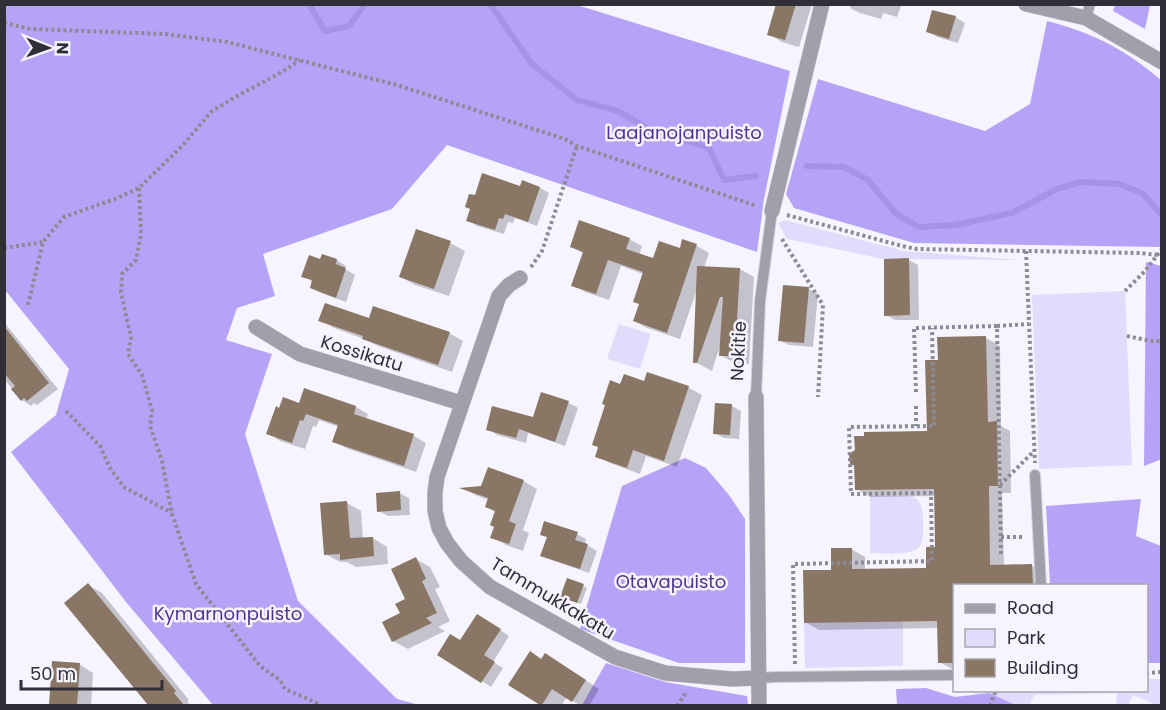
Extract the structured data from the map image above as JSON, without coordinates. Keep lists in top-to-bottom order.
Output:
{
  "streets": {
    "street": ["Nokitie", "Kossikatu", "Tammukkakatu"]
  },
  "crossings": [
    ["Nokitie", "Tammukkakatu"],
    ["Kossikatu", "Tammukkakatu"]
  ],
  "parks": ["Laajanojanpuisto", "Otavapuisto", "Kymarnonpuisto"],
  "legend": ["Road", "Park", "Building"],
  "scale_bar": "50 m",
  "north": "right"
}
